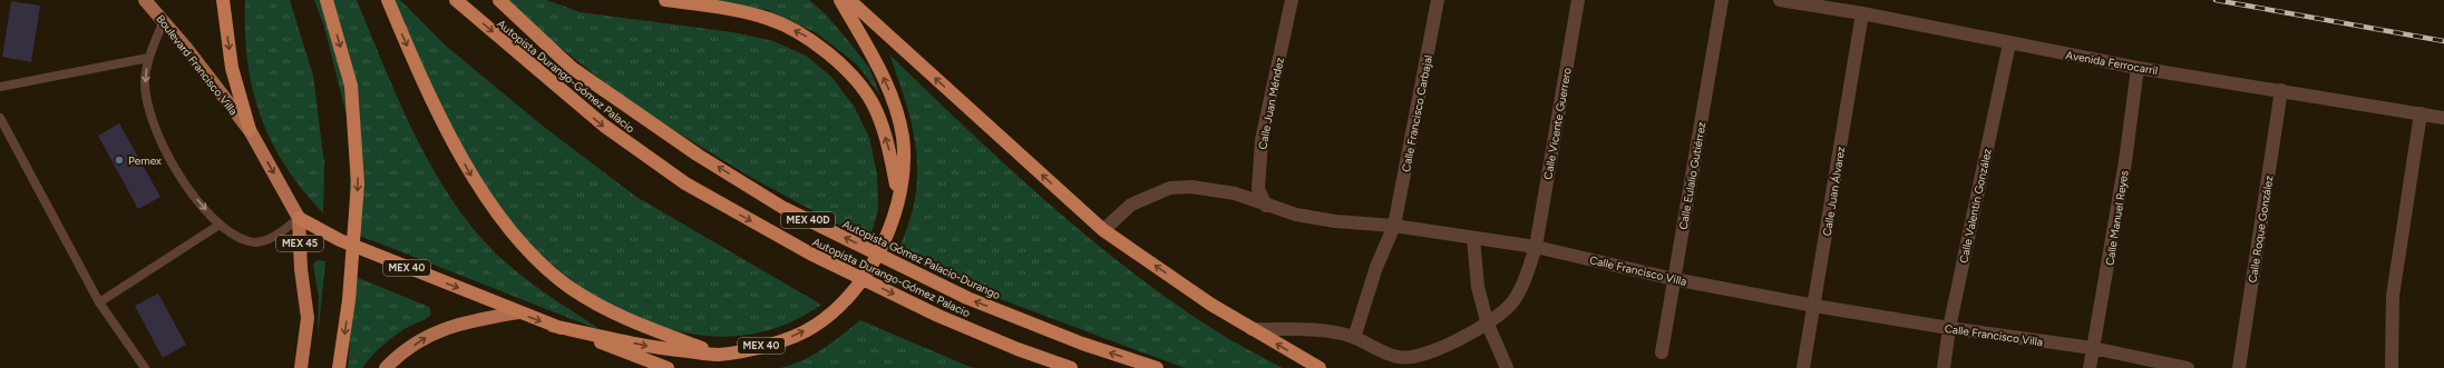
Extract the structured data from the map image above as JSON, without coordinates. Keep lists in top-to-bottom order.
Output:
{
  "streets": {
    "highway": [
      "Autopista Durango-Gómez Palacio",
      "MEX 40D",
      "MEX 45",
      "Autopista Gómez Palacio-Durango",
      "MEX 40"
    ],
    "main road": ["Boulevard Francisco Villa"],
    "street": [
      "Avenida Ferrocarril",
      "Calle Juan Méndez",
      "Calle Francisco Carbajal",
      "Calle Vicente Guerrero",
      "Calle Eulalio Gutiérrez",
      "Calle Juan Álvarez",
      "Calle Valentín González",
      "Calle Manuel Reyes",
      "Calle Roque González",
      "Calle Francisco Villa"
    ]
  },
  "crossings": [
    ["Avenida Ferrocarril", "Calle Juan Álvarez"],
    ["Avenida Ferrocarril", "Calle Valentín González"],
    ["Avenida Ferrocarril", "Calle Manuel Reyes"],
    ["Avenida Ferrocarril", "Calle Roque González"],
    ["Boulevard Francisco Villa", "MEX 45"],
    ["Calle Juan Méndez", "Calle Francisco Villa"],
    ["Calle Francisco Carbajal", "Calle Vicente Guerrero"],
    ["Calle Francisco Carbajal", "Calle Francisco Villa"],
    ["Calle Vicente Guerrero", "Calle Francisco Villa"],
    ["Calle Eulalio Gutiérrez", "Calle Francisco Villa"],
    ["Calle Juan Álvarez", "Calle Francisco Villa"],
    ["Calle Valentín González", "Calle Francisco Villa"],
    ["Calle Manuel Reyes", "Calle Francisco Villa"],
    ["MEX 45", "MEX 40"]
  ],
  "one_way": ["Autopista Durango-Gómez Palacio", "Autopista Gómez Palacio-Durango"],
  "places": ["Pemex"]
}
